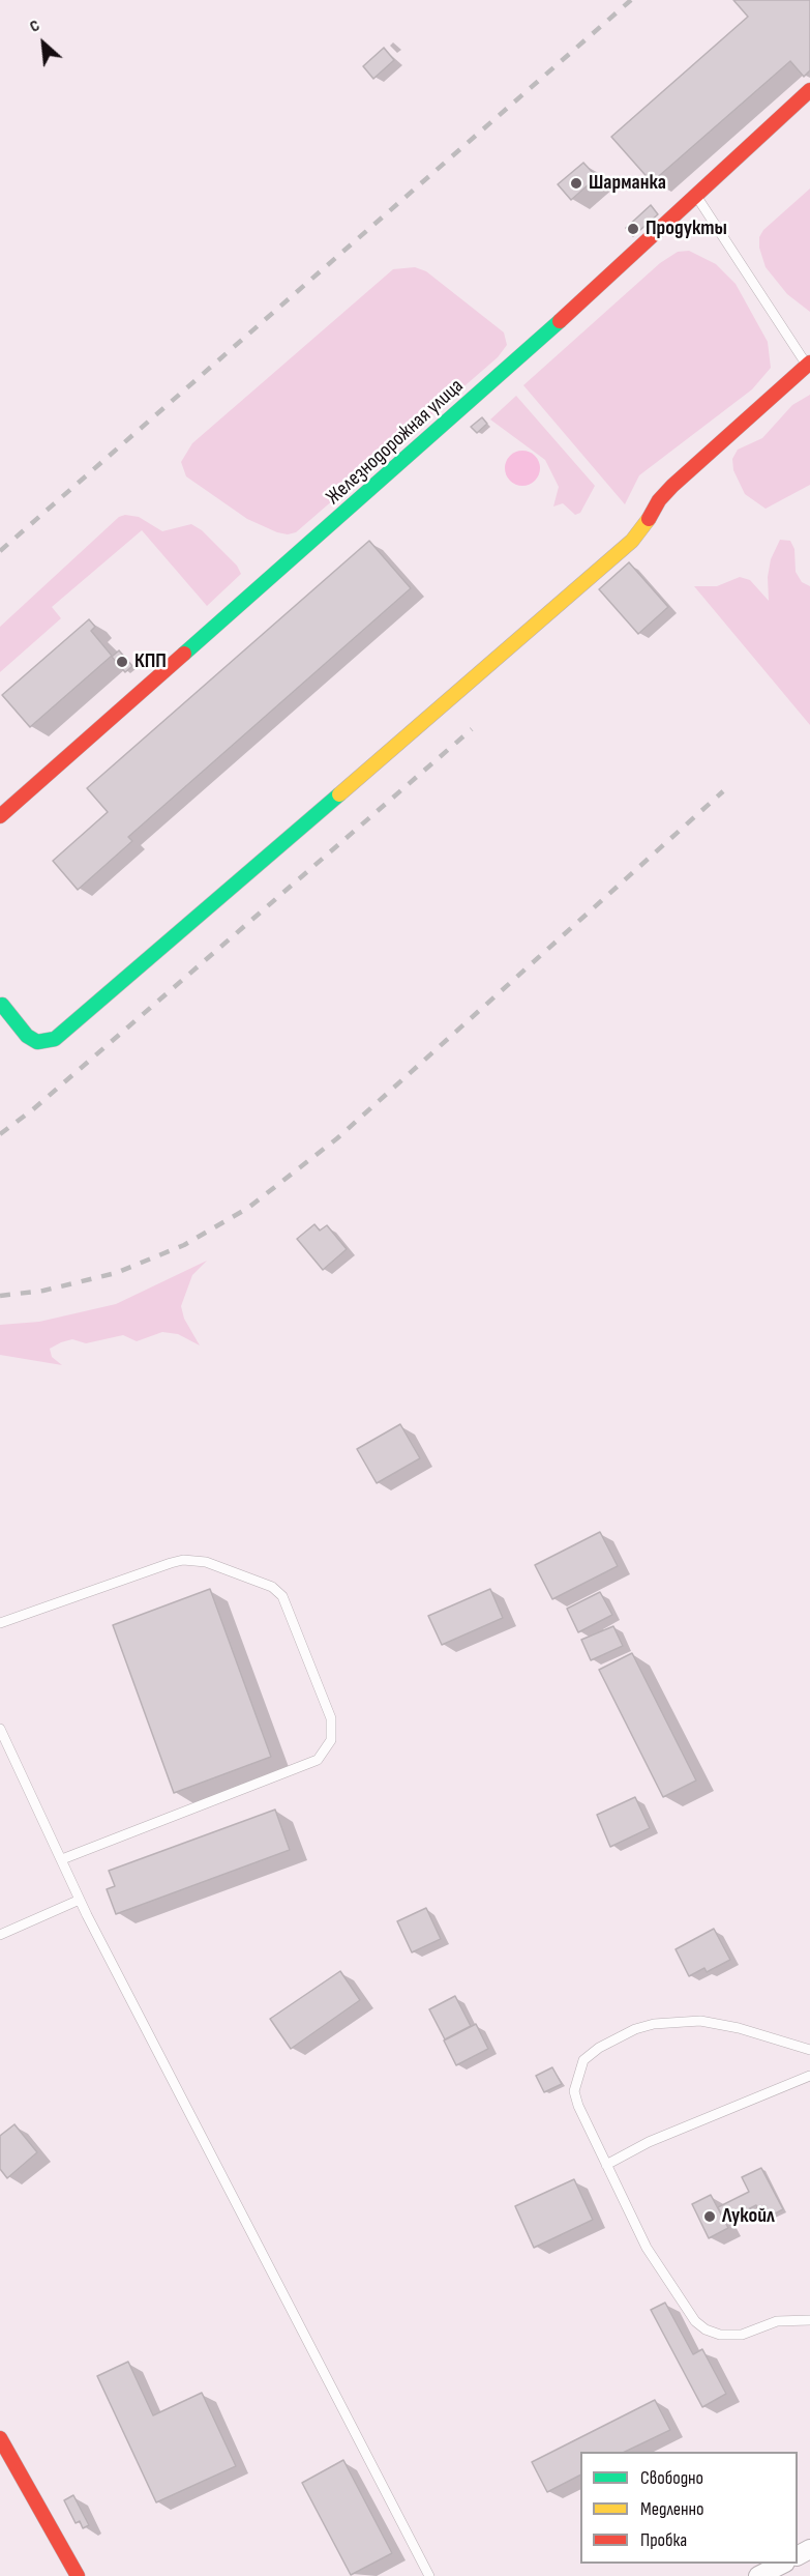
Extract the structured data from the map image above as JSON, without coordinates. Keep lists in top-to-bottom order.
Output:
{
  "streets": {
    "street": ["Железнодорожная улица"]
  },
  "places": [
    "Шарманка",
    "Прoдукты",
    "КПП",
    "Лукойл"
  ],
  "legend": ["Свободно", "Медленно", "Пробка"],
  "north": "top left"
}
